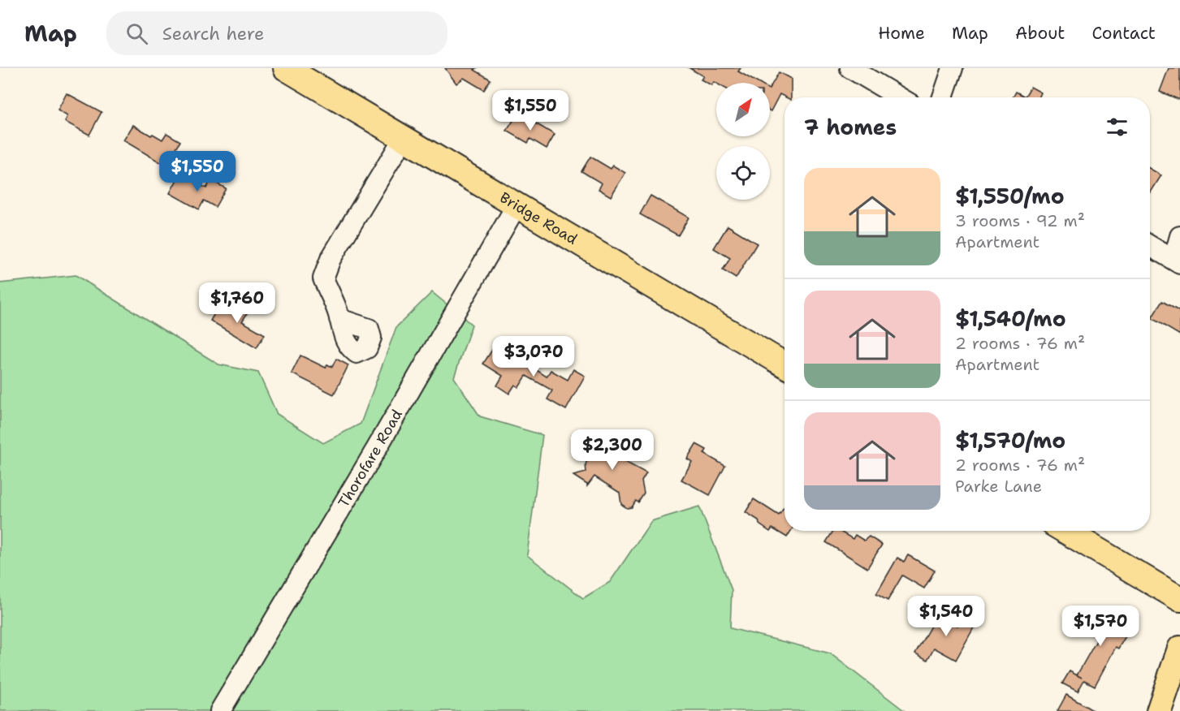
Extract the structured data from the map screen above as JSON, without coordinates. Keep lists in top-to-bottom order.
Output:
{
  "streets": {
    "main road": ["Bridge Road"],
    "street": ["Thorofare Road"]
  },
  "crossings": [
    ["Bridge Road", "Thorofare Road"]
  ],
  "north": "top right",
  "page": {
    "header": "Map",
    "search": "Search here",
    "nav": [
      "Home",
      "Map",
      "About",
      "Contact"
    ],
    "price": [
      "$1,550",
      "$1,550",
      "$1,760",
      "$3,070",
      "$2,300",
      "$1,540",
      "$1,570"
    ],
    "heading": "7 homes",
    "list": [
      {
        "name": "$1,550/mo",
        "note": "3 rooms · 92 m² · Apartment"
      },
      {
        "name": "$1,540/mo",
        "note": "2 rooms · 76 m² · Apartment"
      },
      {
        "name": "$1,570/mo",
        "note": "2 rooms · 76 m² · Parke Lane"
      }
    ]
  }
}
